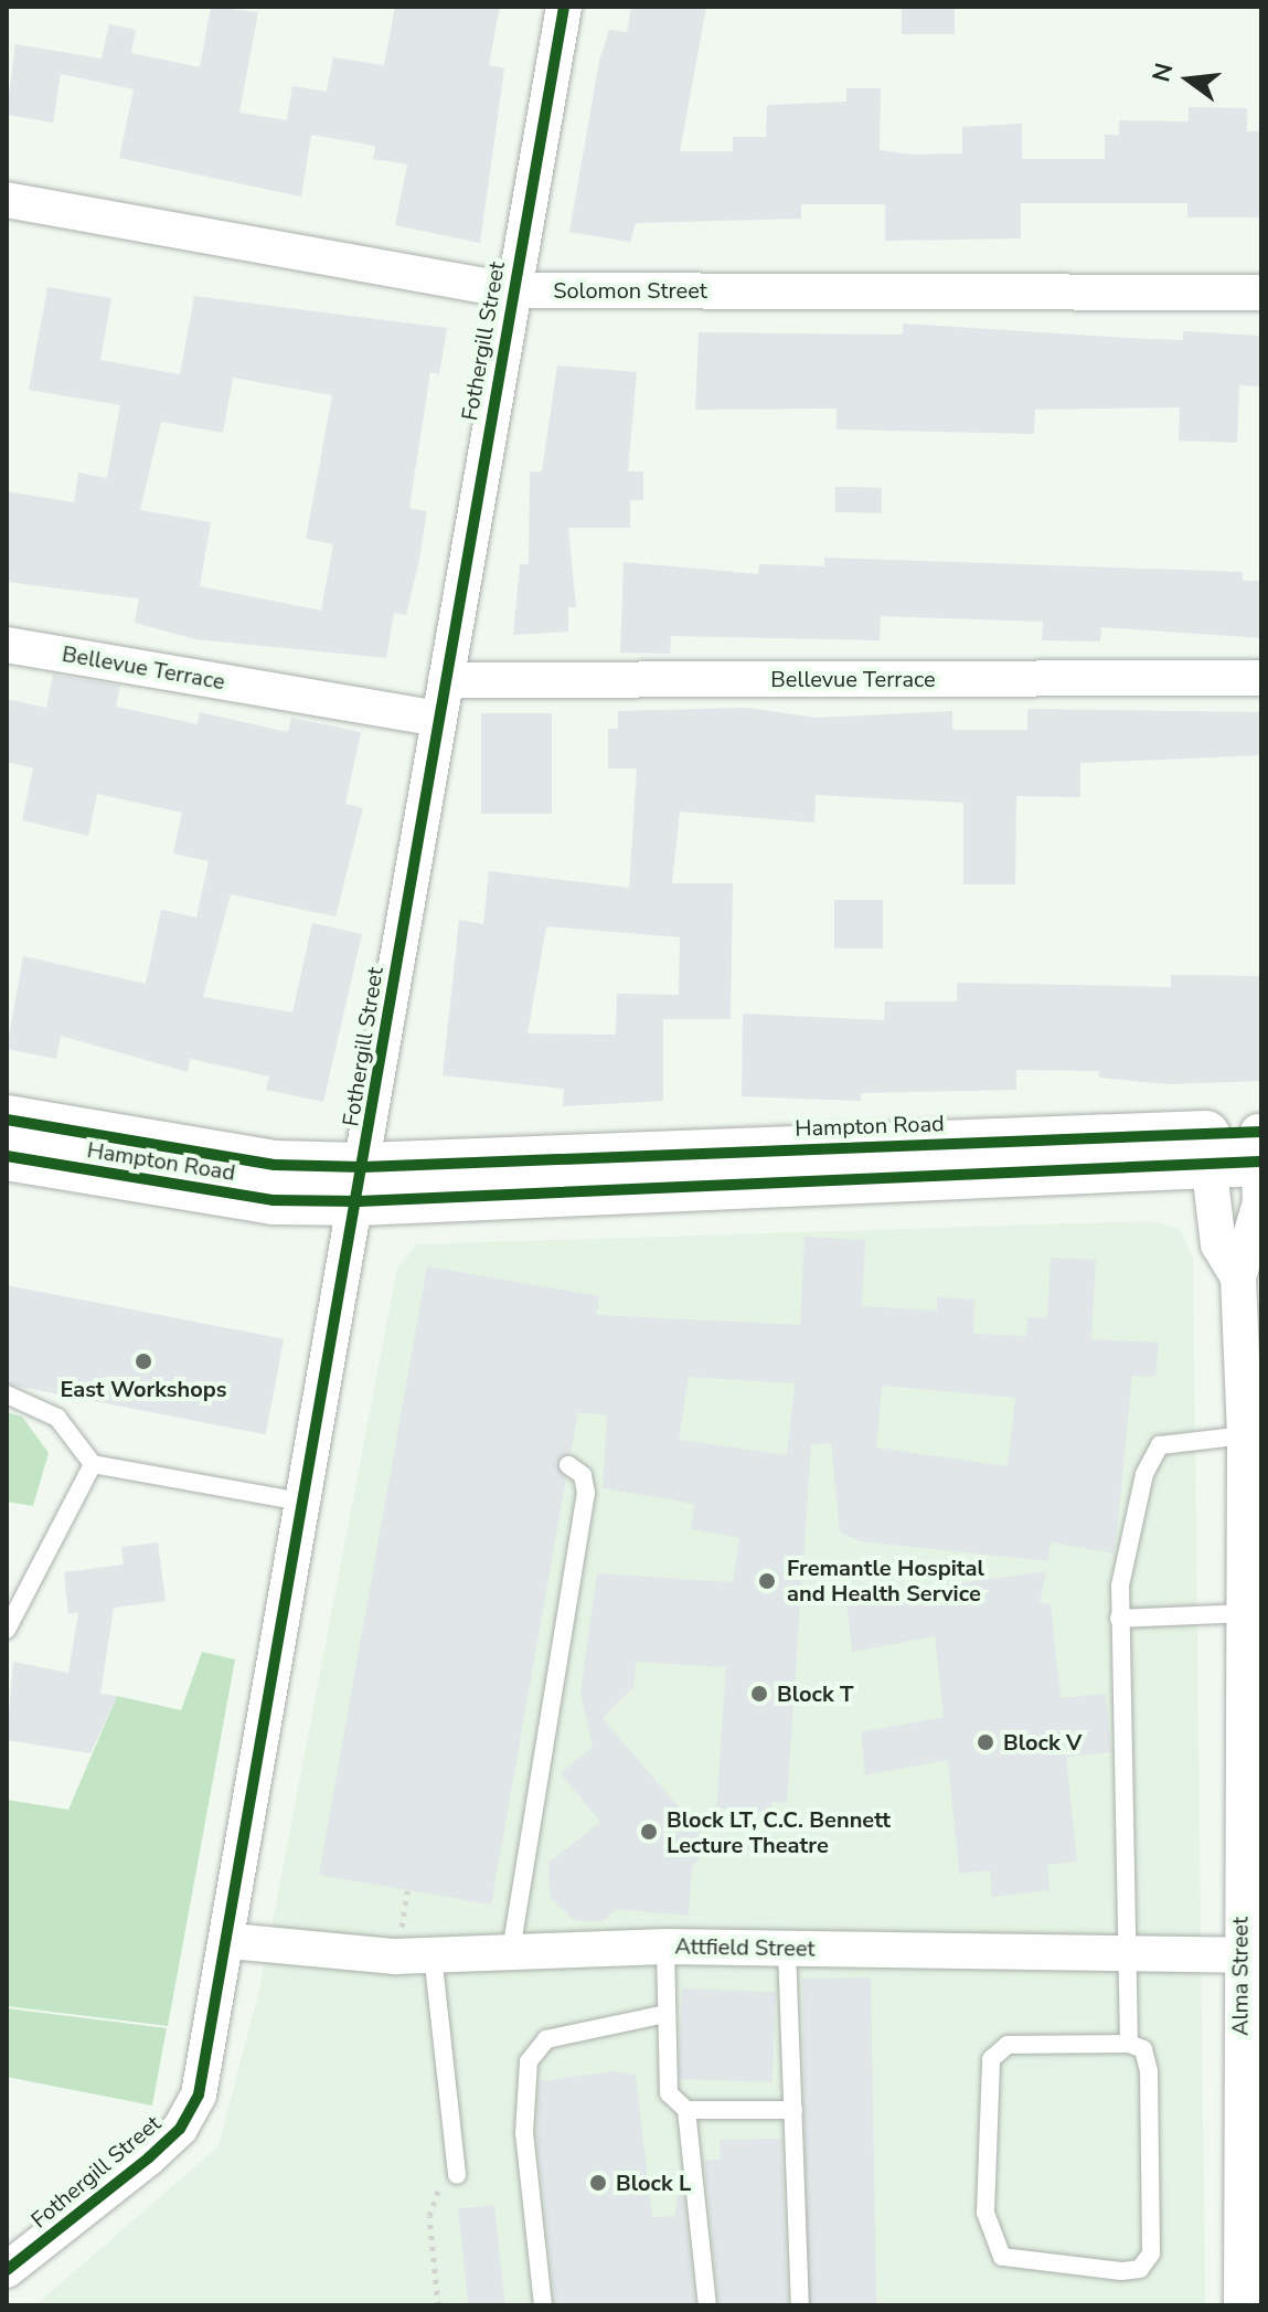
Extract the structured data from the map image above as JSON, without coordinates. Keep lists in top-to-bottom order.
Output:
{
  "streets": {
    "main road": ["Hampton Road"],
    "street": [
      "Solomon Street",
      "Fothergill Street",
      "Bellevue Terrace",
      "Attfield Street",
      "Alma Street"
    ]
  },
  "crossings": [
    ["Solomon Street", "Fothergill Street"],
    ["Fothergill Street", "Bellevue Terrace"],
    ["Fothergill Street", "Hampton Road"],
    ["Fothergill Street", "Attfield Street"],
    ["Hampton Road", "Alma Street"],
    ["Attfield Street", "Alma Street"]
  ],
  "places": [
    "East Workshops",
    "Fremantle Hospital and Health Service",
    "Block T",
    "Block V",
    "Block LT, C.C. Bennett Lecture Theatre",
    "Block L"
  ],
  "north": "left"
}
